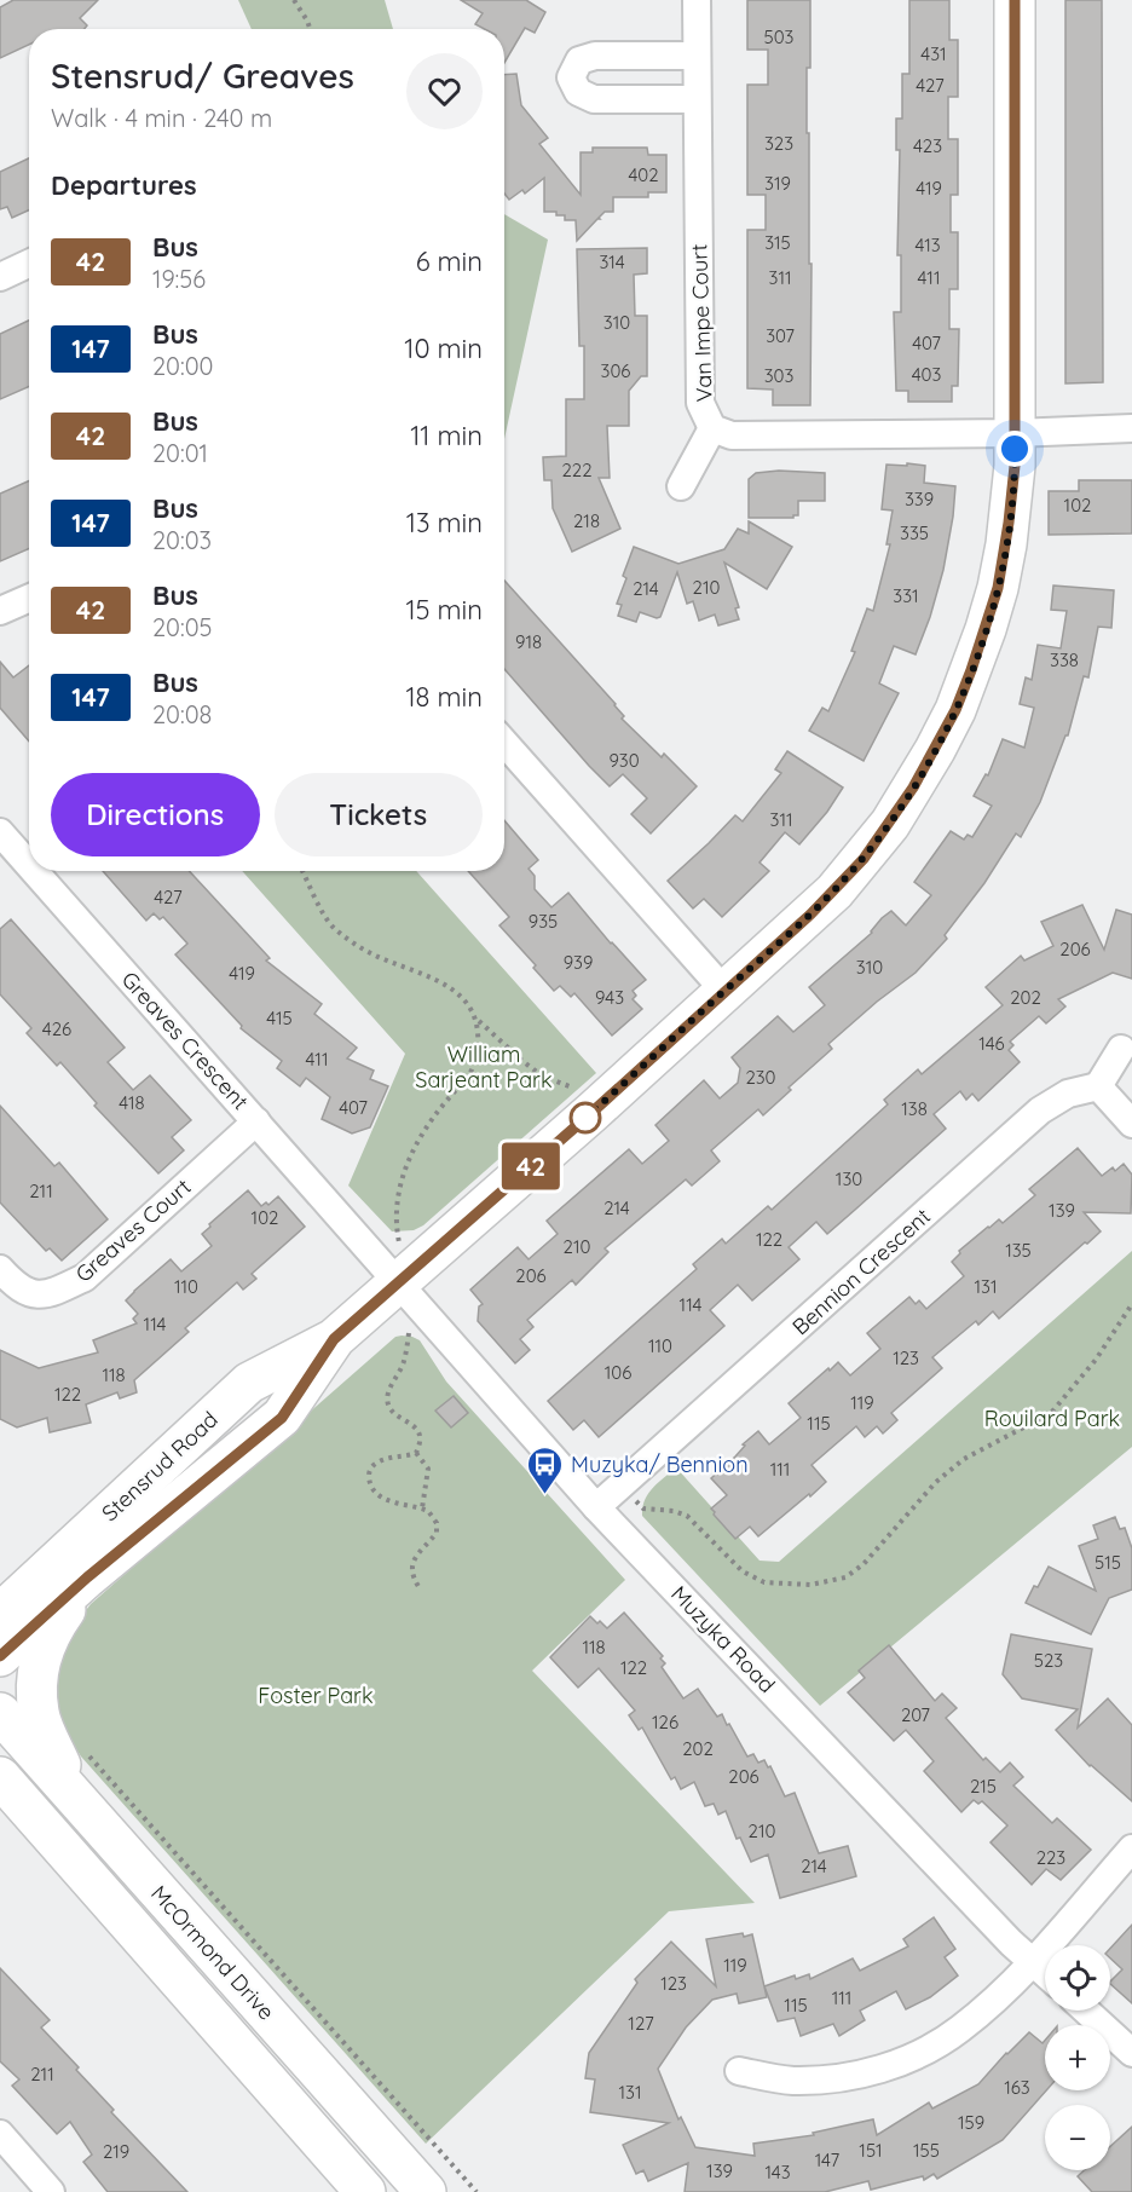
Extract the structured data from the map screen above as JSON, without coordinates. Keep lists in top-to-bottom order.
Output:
{
  "streets": {
    "street": [
      "Van Impe Court",
      "Greaves Crescent",
      "Greaves Court",
      "Bennion Crescent",
      "Stensrud Road",
      "Muzyka Road",
      "McOrmond Drive"
    ]
  },
  "crossings": [
    ["Van Impe Court", "Stensrud Road"],
    ["Greaves Crescent", "Greaves Court"],
    ["Greaves Crescent", "Stensrud Road"],
    ["Greaves Crescent", "Muzyka Road"],
    ["Bennion Crescent", "Muzyka Road"],
    ["Stensrud Road", "Muzyka Road"]
  ],
  "parks": ["William Sarjeant Park", "Rouilard Park", "Foster Park"],
  "places": {
    "bus stop": ["Muzyka/ Bennion"]
  },
  "lines": ["bus line 42"],
  "house_numbers": [
    "503",
    "431",
    "427",
    "323",
    "423",
    "402",
    "319",
    "419",
    "315",
    "413",
    "314",
    "311",
    "411",
    "310",
    "307",
    "407",
    "306",
    "403",
    "303",
    "222",
    "339",
    "102",
    "218",
    "335",
    "210",
    "214",
    "331",
    "918",
    "338",
    "930",
    "311",
    "427",
    "935",
    "206",
    "939",
    "310",
    "419",
    "943",
    "202",
    "415",
    "426",
    "146",
    "411",
    "230",
    "418",
    "407",
    "138",
    "130",
    "211",
    "214",
    "139",
    "102",
    "122",
    "210",
    "135",
    "206",
    "110",
    "131",
    "114",
    "114",
    "110",
    "123",
    "106",
    "118",
    "122",
    "119",
    "115",
    "111",
    "515",
    "118",
    "523",
    "122",
    "207",
    "126",
    "202",
    "206",
    "215",
    "210",
    "223",
    "214",
    "119",
    "123",
    "111",
    "115",
    "127",
    "211",
    "163",
    "131",
    "159",
    "151",
    "155",
    "219",
    "147",
    "139",
    "143"
  ],
  "page": {
    "on_map": "42",
    "heading": [
      ["Stensrud/ Greaves", "Walk · 4 min · 240 m"],
      "Departures"
    ],
    "list": [
      {
        "mark": "42",
        "name": "Bus",
        "note": "19:56",
        "value": "6 min"
      },
      {
        "mark": "147",
        "name": "Bus",
        "note": "20:00",
        "value": "10 min"
      },
      {
        "mark": "42",
        "name": "Bus",
        "note": "20:01",
        "value": "11 min"
      },
      {
        "mark": "147",
        "name": "Bus",
        "note": "20:03",
        "value": "13 min"
      },
      {
        "mark": "42",
        "name": "Bus",
        "note": "20:05",
        "value": "15 min"
      },
      {
        "mark": "147",
        "name": "Bus",
        "note": "20:08",
        "value": "18 min"
      }
    ],
    "buttons": ["Directions", "Tickets"],
    "map_buttons": ["+", "−"]
  }
}
